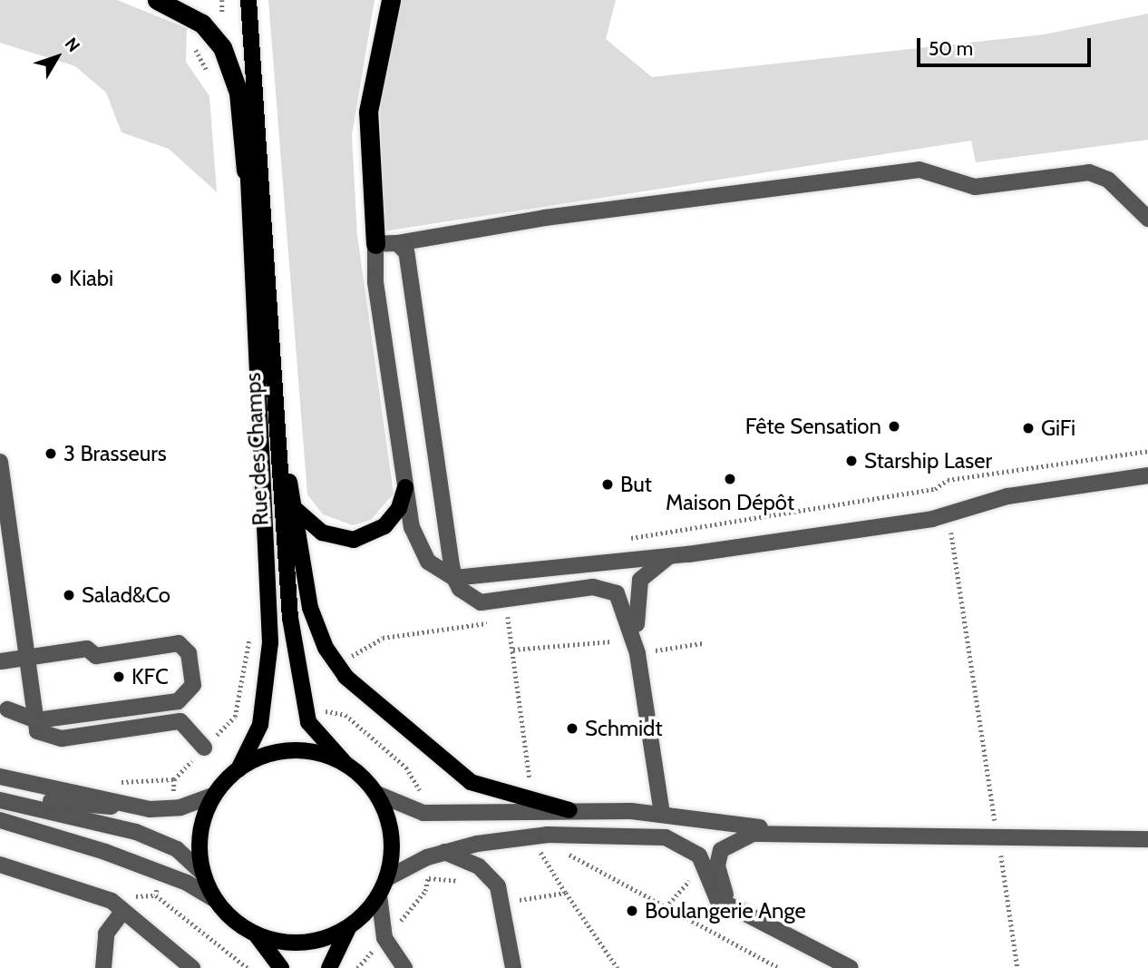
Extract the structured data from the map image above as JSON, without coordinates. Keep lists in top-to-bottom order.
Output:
{
  "streets": {
    "main road": ["Rue des Champs"]
  },
  "places": [
    "Kiabi",
    "Fête Sensation",
    "GiFi",
    "3 Brasseurs",
    "Starship Laser",
    "Maison Dépôt",
    "But",
    "Salad&Co",
    "KFC",
    "Schmidt",
    "Boulangerie Ange"
  ],
  "scale_bar": "50 m",
  "north": "top right"
}
